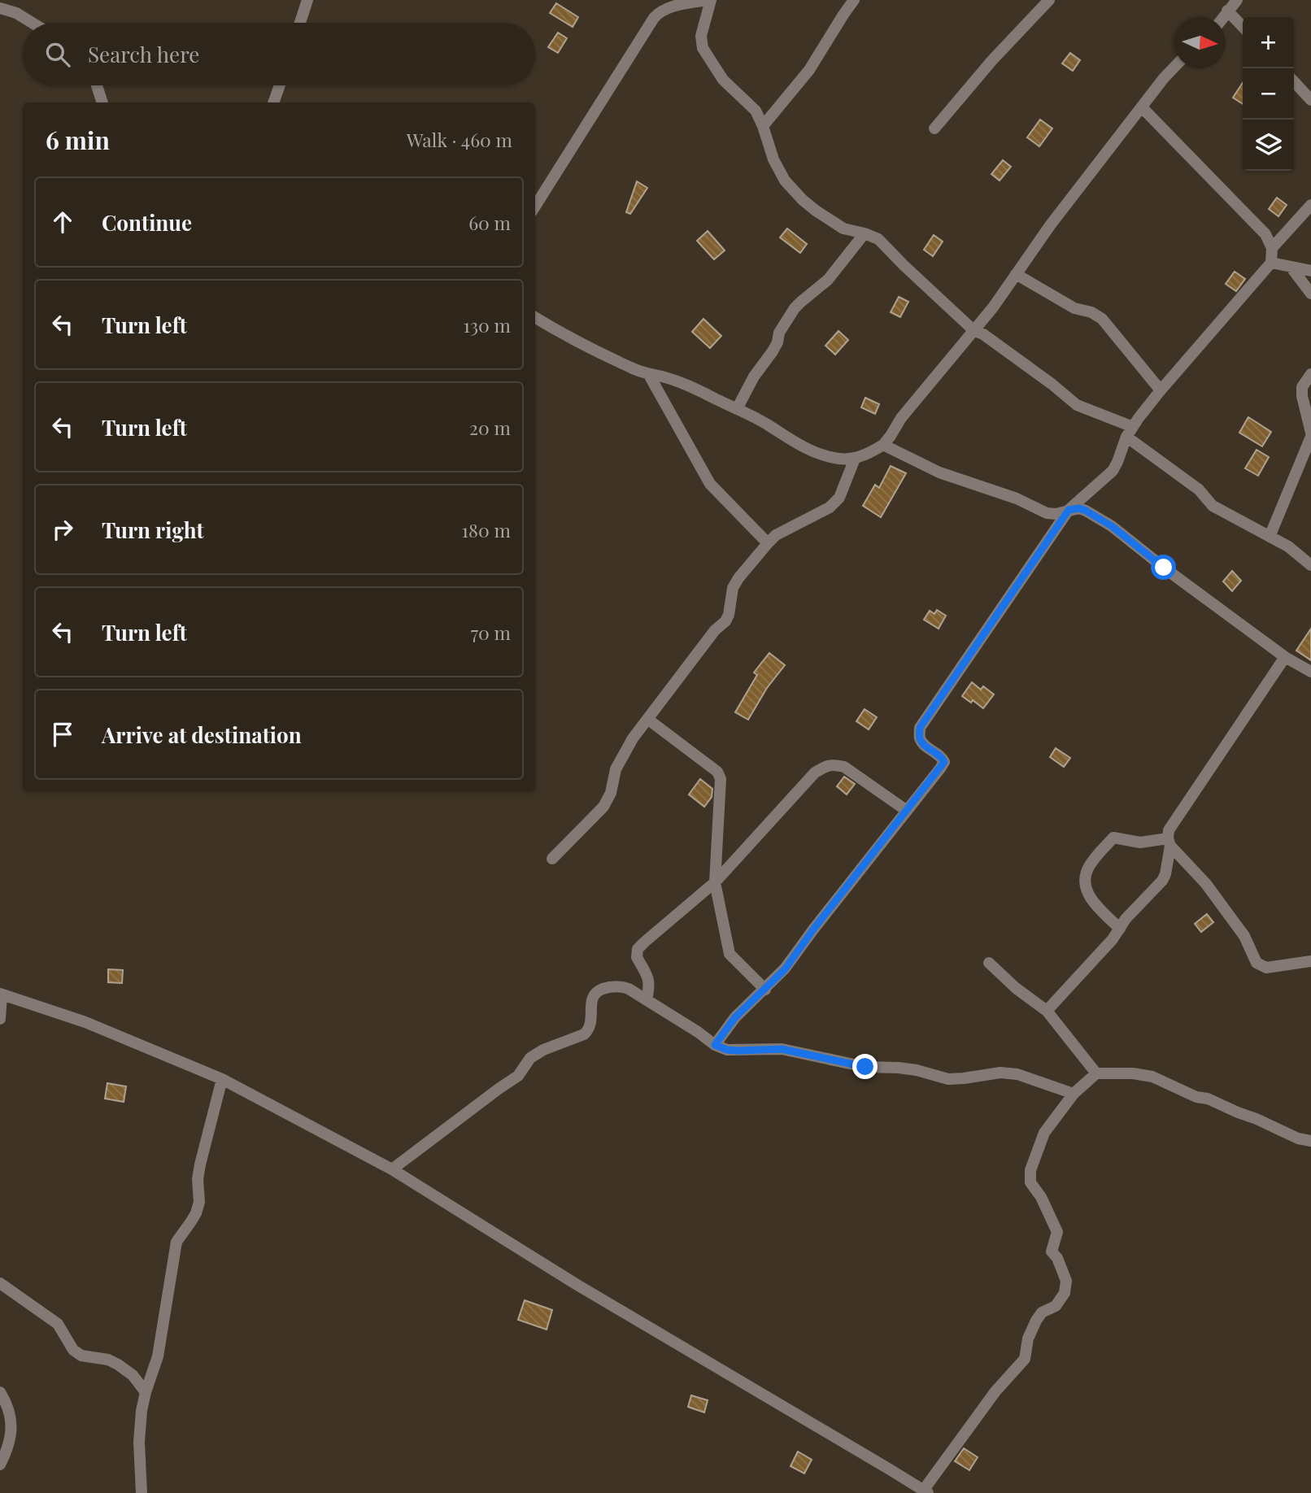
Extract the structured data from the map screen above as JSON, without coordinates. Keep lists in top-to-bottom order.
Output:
{
  "north": "right",
  "page": {
    "map_buttons": ["+", "−"],
    "search": "Search here",
    "heading": ["6 min", "Walk · 460 m"],
    "list": [
      ["Continue", "60 m"],
      ["Turn left", "130 m"],
      ["Turn left", "20 m"],
      ["Turn right", "180 m"],
      ["Turn left", "70 m"],
      "Arrive at destination"
    ]
  }
}
